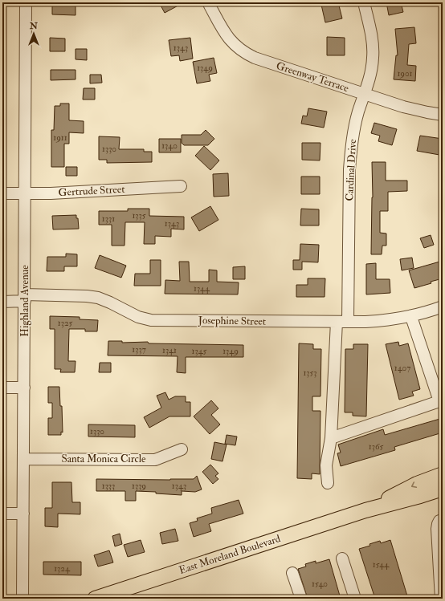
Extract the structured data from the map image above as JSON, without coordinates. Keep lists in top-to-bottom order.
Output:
{
  "streets": {
    "main road": ["East Moreland Boulevard"],
    "street": [
      "Greenway Terrace",
      "Cardinal Drive",
      "Gertrude Street",
      "Highland Avenue",
      "Josephine Street",
      "Santa Monica Circle"
    ]
  },
  "crossings": [
    ["Greenway Terrace", "Cardinal Drive"],
    ["Cardinal Drive", "Josephine Street"],
    ["Gertrude Street", "Highland Avenue"],
    ["Highland Avenue", "Josephine Street"],
    ["Highland Avenue", "Santa Monica Circle"]
  ],
  "house_numbers": [
    "1343",
    "1349",
    "1901",
    "1911",
    "1340",
    "1330",
    "1335",
    "1331",
    "1343",
    "1344",
    "1325",
    "1337",
    "1341",
    "1345",
    "1349",
    "1407",
    "1353",
    "1330",
    "1365",
    "1333",
    "1339",
    "1343",
    "1544",
    "1324",
    "1540"
  ],
  "north": "top"
}
